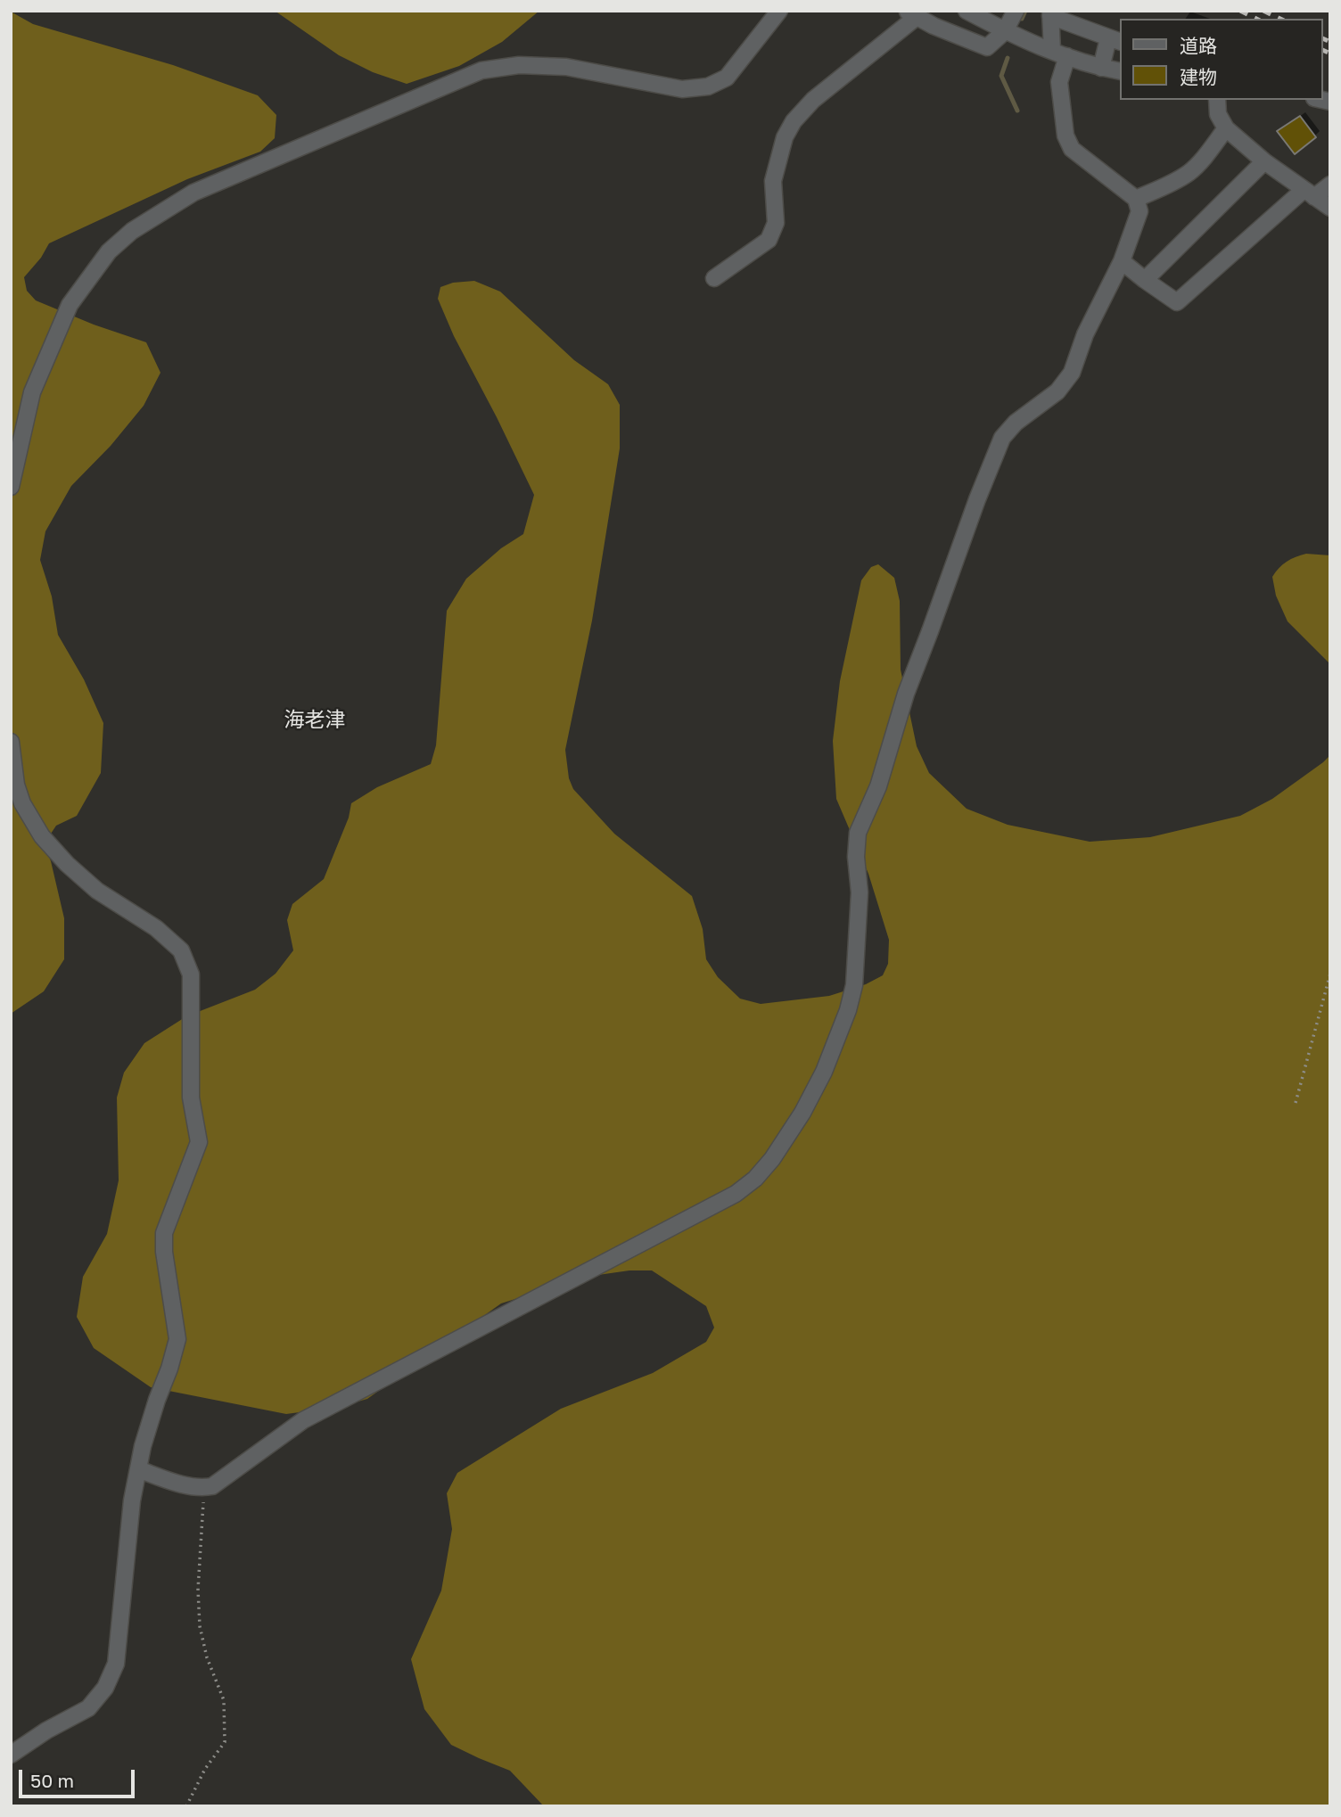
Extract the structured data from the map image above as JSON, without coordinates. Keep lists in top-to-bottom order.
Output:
{
  "districts": ["海老津"],
  "legend": ["道路", "建物"],
  "scale_bar": "50 m"
}
